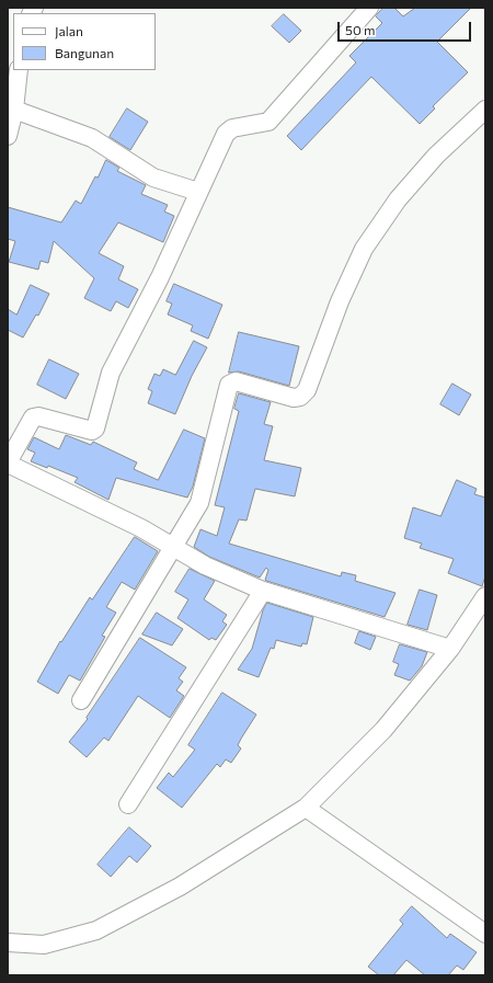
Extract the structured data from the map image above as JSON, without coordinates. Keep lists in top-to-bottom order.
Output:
{
  "legend": ["Jalan", "Bangunan"],
  "scale_bar": "50 m"
}
